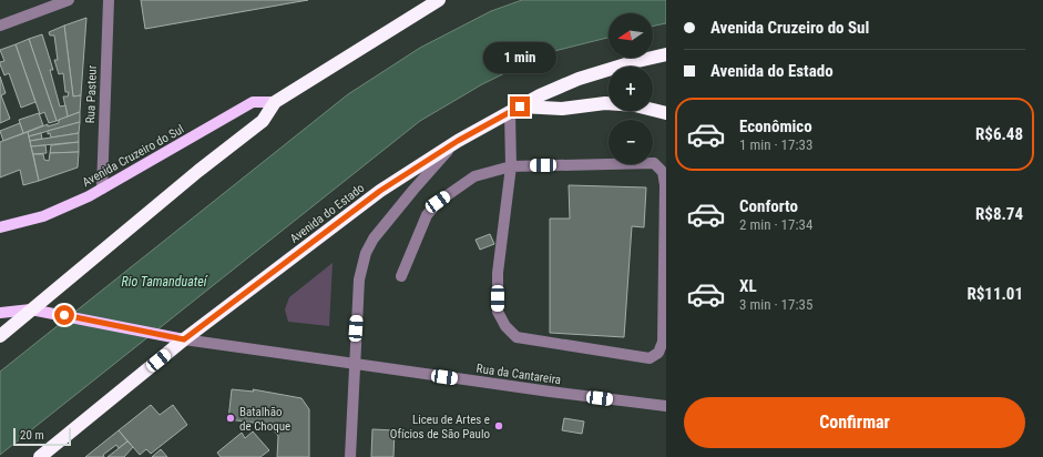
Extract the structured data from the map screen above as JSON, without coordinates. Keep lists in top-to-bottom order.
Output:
{
  "streets": {
    "highway": ["Avenida do Estado"],
    "main road": ["Avenida Cruzeiro do Sul"],
    "street": ["Rua Pasteur", "Rua da Cantareira"]
  },
  "crossings": [
    ["Rua Pasteur", "Avenida Cruzeiro do Sul"],
    ["Avenida do Estado", "Rua da Cantareira"]
  ],
  "water": ["Rio Tamanduateí"],
  "places": ["Batalhão de Choque", "Liceu de Artes e Ofícios de São Paulo"],
  "scale_bar": "20 m",
  "north": "left",
  "page": {
    "banner": ["Avenida Cruzeiro do Sul", "Avenida do Estado"],
    "map_buttons": ["+", "−"],
    "bubble": "1 min",
    "list": [
      {
        "name": "Econômico",
        "note": "1 min · 17:33",
        "value": "R$6.48"
      },
      {
        "name": "Conforto",
        "note": "2 min · 17:34",
        "value": "R$8.74"
      },
      {
        "name": "XL",
        "note": "3 min · 17:35",
        "value": "R$11.01"
      }
    ],
    "buttons": "Confirmar",
    "scale": "20 m"
  }
}
